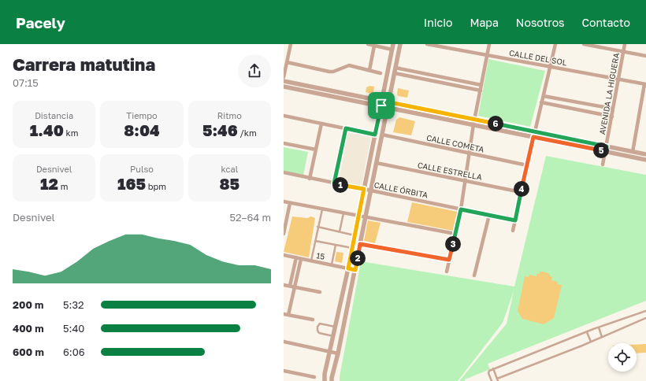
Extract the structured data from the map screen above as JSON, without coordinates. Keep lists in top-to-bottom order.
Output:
{
  "streets": {
    "street": [
      "CALLE DEL SOL",
      "AVENIDA LA HIGUERA",
      "CALLE COMETA",
      "CALLE ESTRELLA",
      "CALLE ÓRBITA",
      "15"
    ]
  },
  "crossings": [
    ["CALLE DEL SOL", "AVENIDA LA HIGUERA"]
  ],
  "page": {
    "header": "Pacely",
    "nav": [
      "Inicio",
      "Mapa",
      "Nosotros",
      "Contacto"
    ],
    "heading": ["Carrera matutina", "07:15"],
    "stats": [
      ["Distancia", "1.40 km"],
      ["Tiempo", "8:04"],
      ["Ritmo", "5:46 /km"],
      ["Desnivel", "12 m"],
      ["Pulso", "165 bpm"],
      ["kcal", "85"]
    ],
    "pins": [
      "6",
      "5",
      "1",
      "4",
      "3",
      "2"
    ],
    "chart": ["Desnivel", "52–64 m"],
    "list": [
      {
        "name": "200 m",
        "note": "5:32"
      },
      {
        "name": "400 m",
        "note": "5:40"
      },
      {
        "name": "600 m",
        "note": "6:06"
      }
    ]
  }
}
